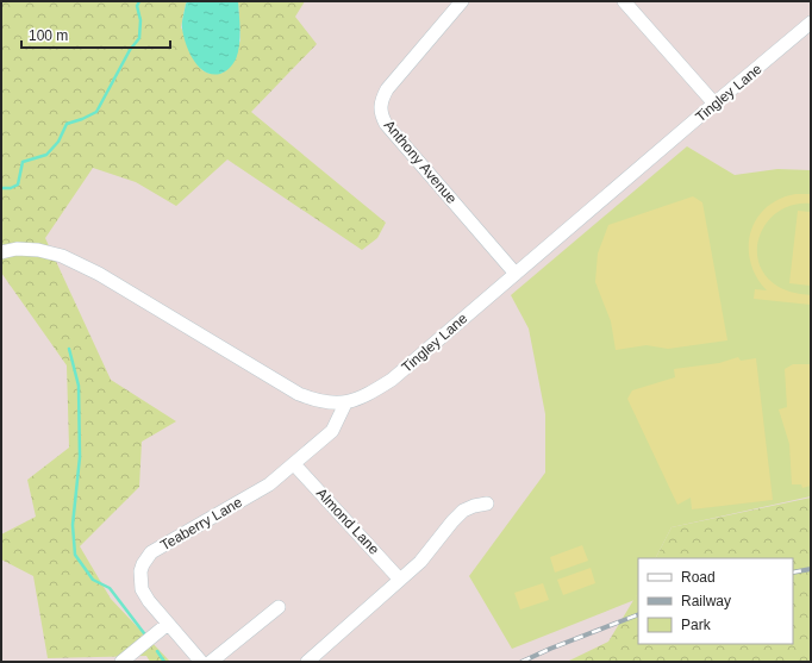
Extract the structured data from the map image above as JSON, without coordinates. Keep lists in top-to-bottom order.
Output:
{
  "streets": {
    "street": [
      "Tingley Lane",
      "Anthony Avenue",
      "Almond Lane",
      "Teaberry Lane"
    ]
  },
  "crossings": [
    ["Tingley Lane", "Anthony Avenue"],
    ["Tingley Lane", "Teaberry Lane"],
    ["Almond Lane", "Teaberry Lane"]
  ],
  "legend": ["Road", "Railway", "Park"],
  "scale_bar": "100 m"
}
